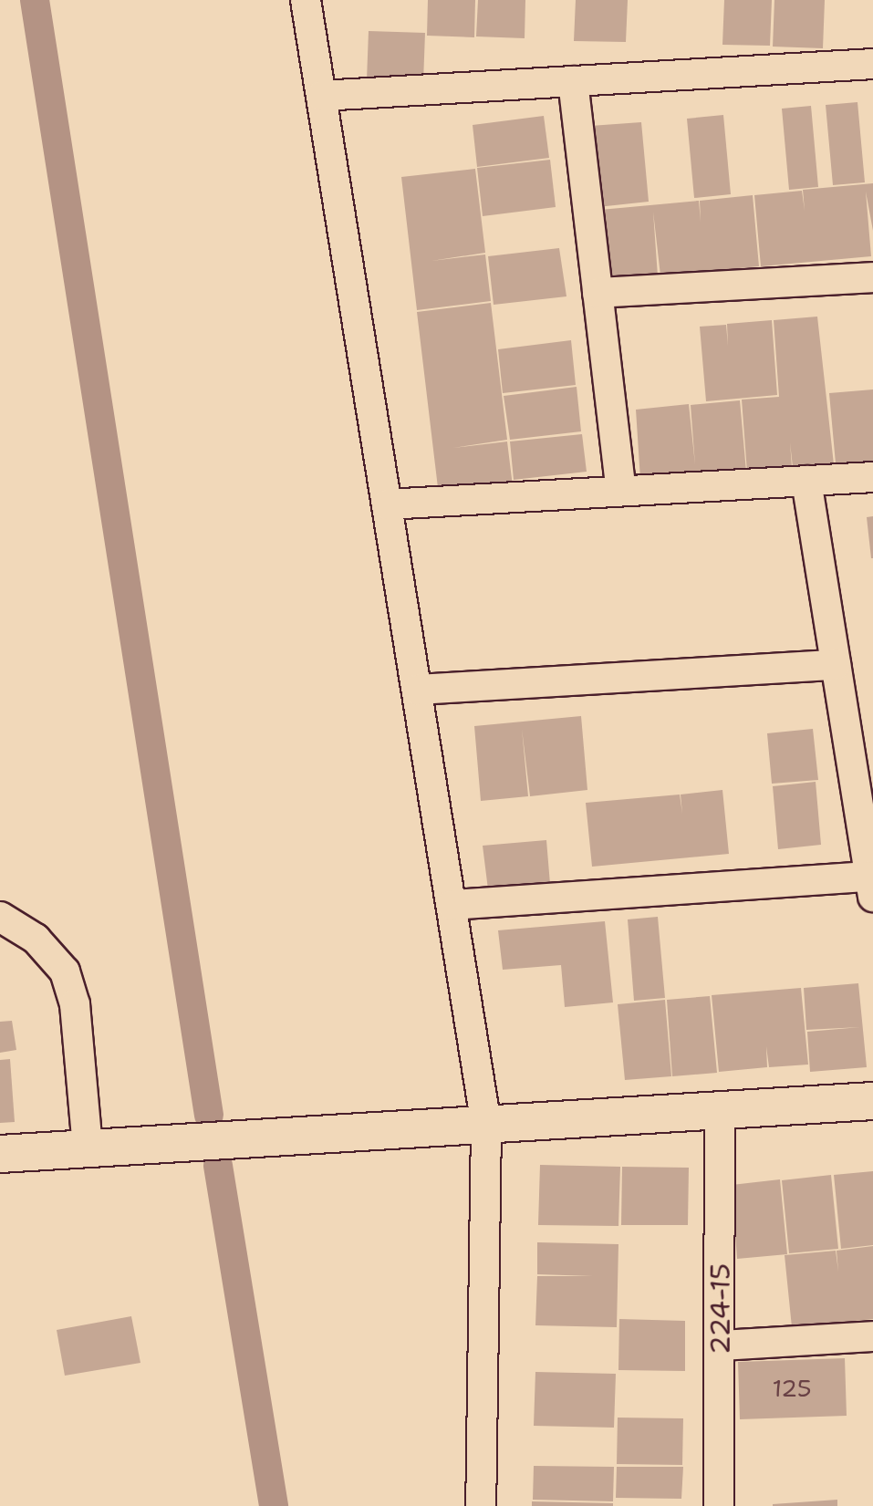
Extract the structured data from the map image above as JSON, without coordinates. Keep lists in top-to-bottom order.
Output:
{
  "streets": {
    "street": ["224-15"]
  },
  "house_numbers": ["125"]
}
